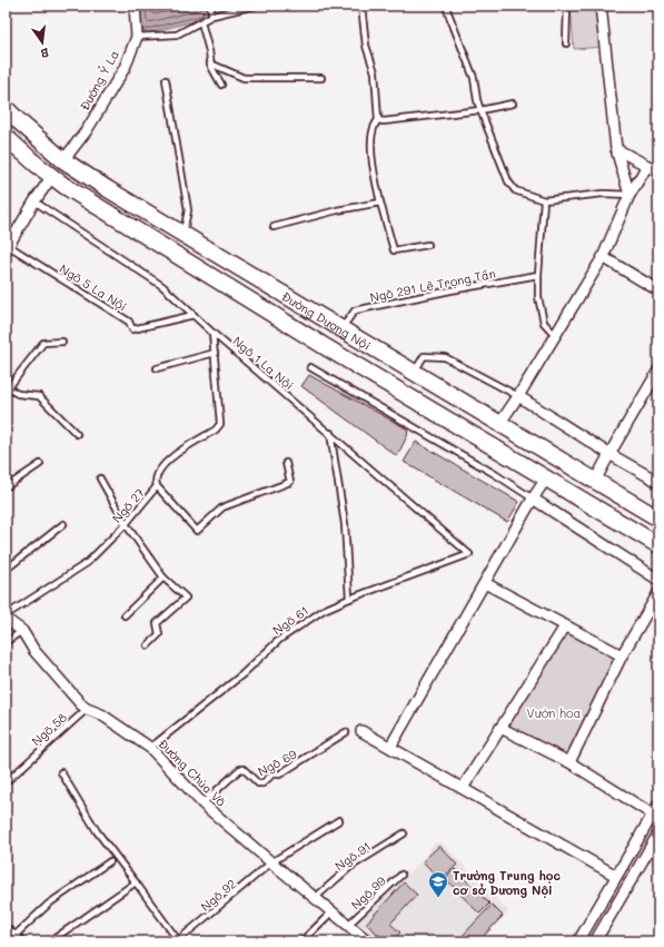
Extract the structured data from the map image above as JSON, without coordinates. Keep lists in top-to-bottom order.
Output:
{
  "streets": {
    "main road": ["Đường Dương Nội"],
    "street": ["Đường Ỷ La", "Đường Chùa Võ"],
    "lane": [
      "Ngõ 291 Lê Trọng Tấn",
      "Ngõ 5 La Nội",
      "Ngõ 1 La Nội",
      "Ngõ 27",
      "Ngõ 61",
      "Ngõ 58",
      "Ngõ 69",
      "Ngõ 91",
      "Ngõ 99",
      "Ngõ 92"
    ]
  },
  "crossings": [
    ["Đường Ỷ La", "Đường Dương Nội"],
    ["Ngõ 291 Lê Trọng Tấn", "Đường Dương Nội"],
    ["Ngõ 5 La Nội", "Ngõ 1 La Nội"],
    ["Ngõ 1 La Nội", "Ngõ 61"],
    ["Ngõ 27", "Đường Chùa Võ"],
    ["Ngõ 61", "Đường Chùa Võ"],
    ["Ngõ 58", "Đường Chùa Võ"],
    ["Ngõ 69", "Đường Chùa Võ"],
    ["Đường Chùa Võ", "Ngõ 91"],
    ["Đường Chùa Võ", "Ngõ 99"],
    ["Đường Chùa Võ", "Ngõ 92"]
  ],
  "parks": ["Vườn hoa"],
  "places": {
    "school or university": ["Trường Trung học cơ sở Dương Nội"]
  },
  "north": "bottom"
}
